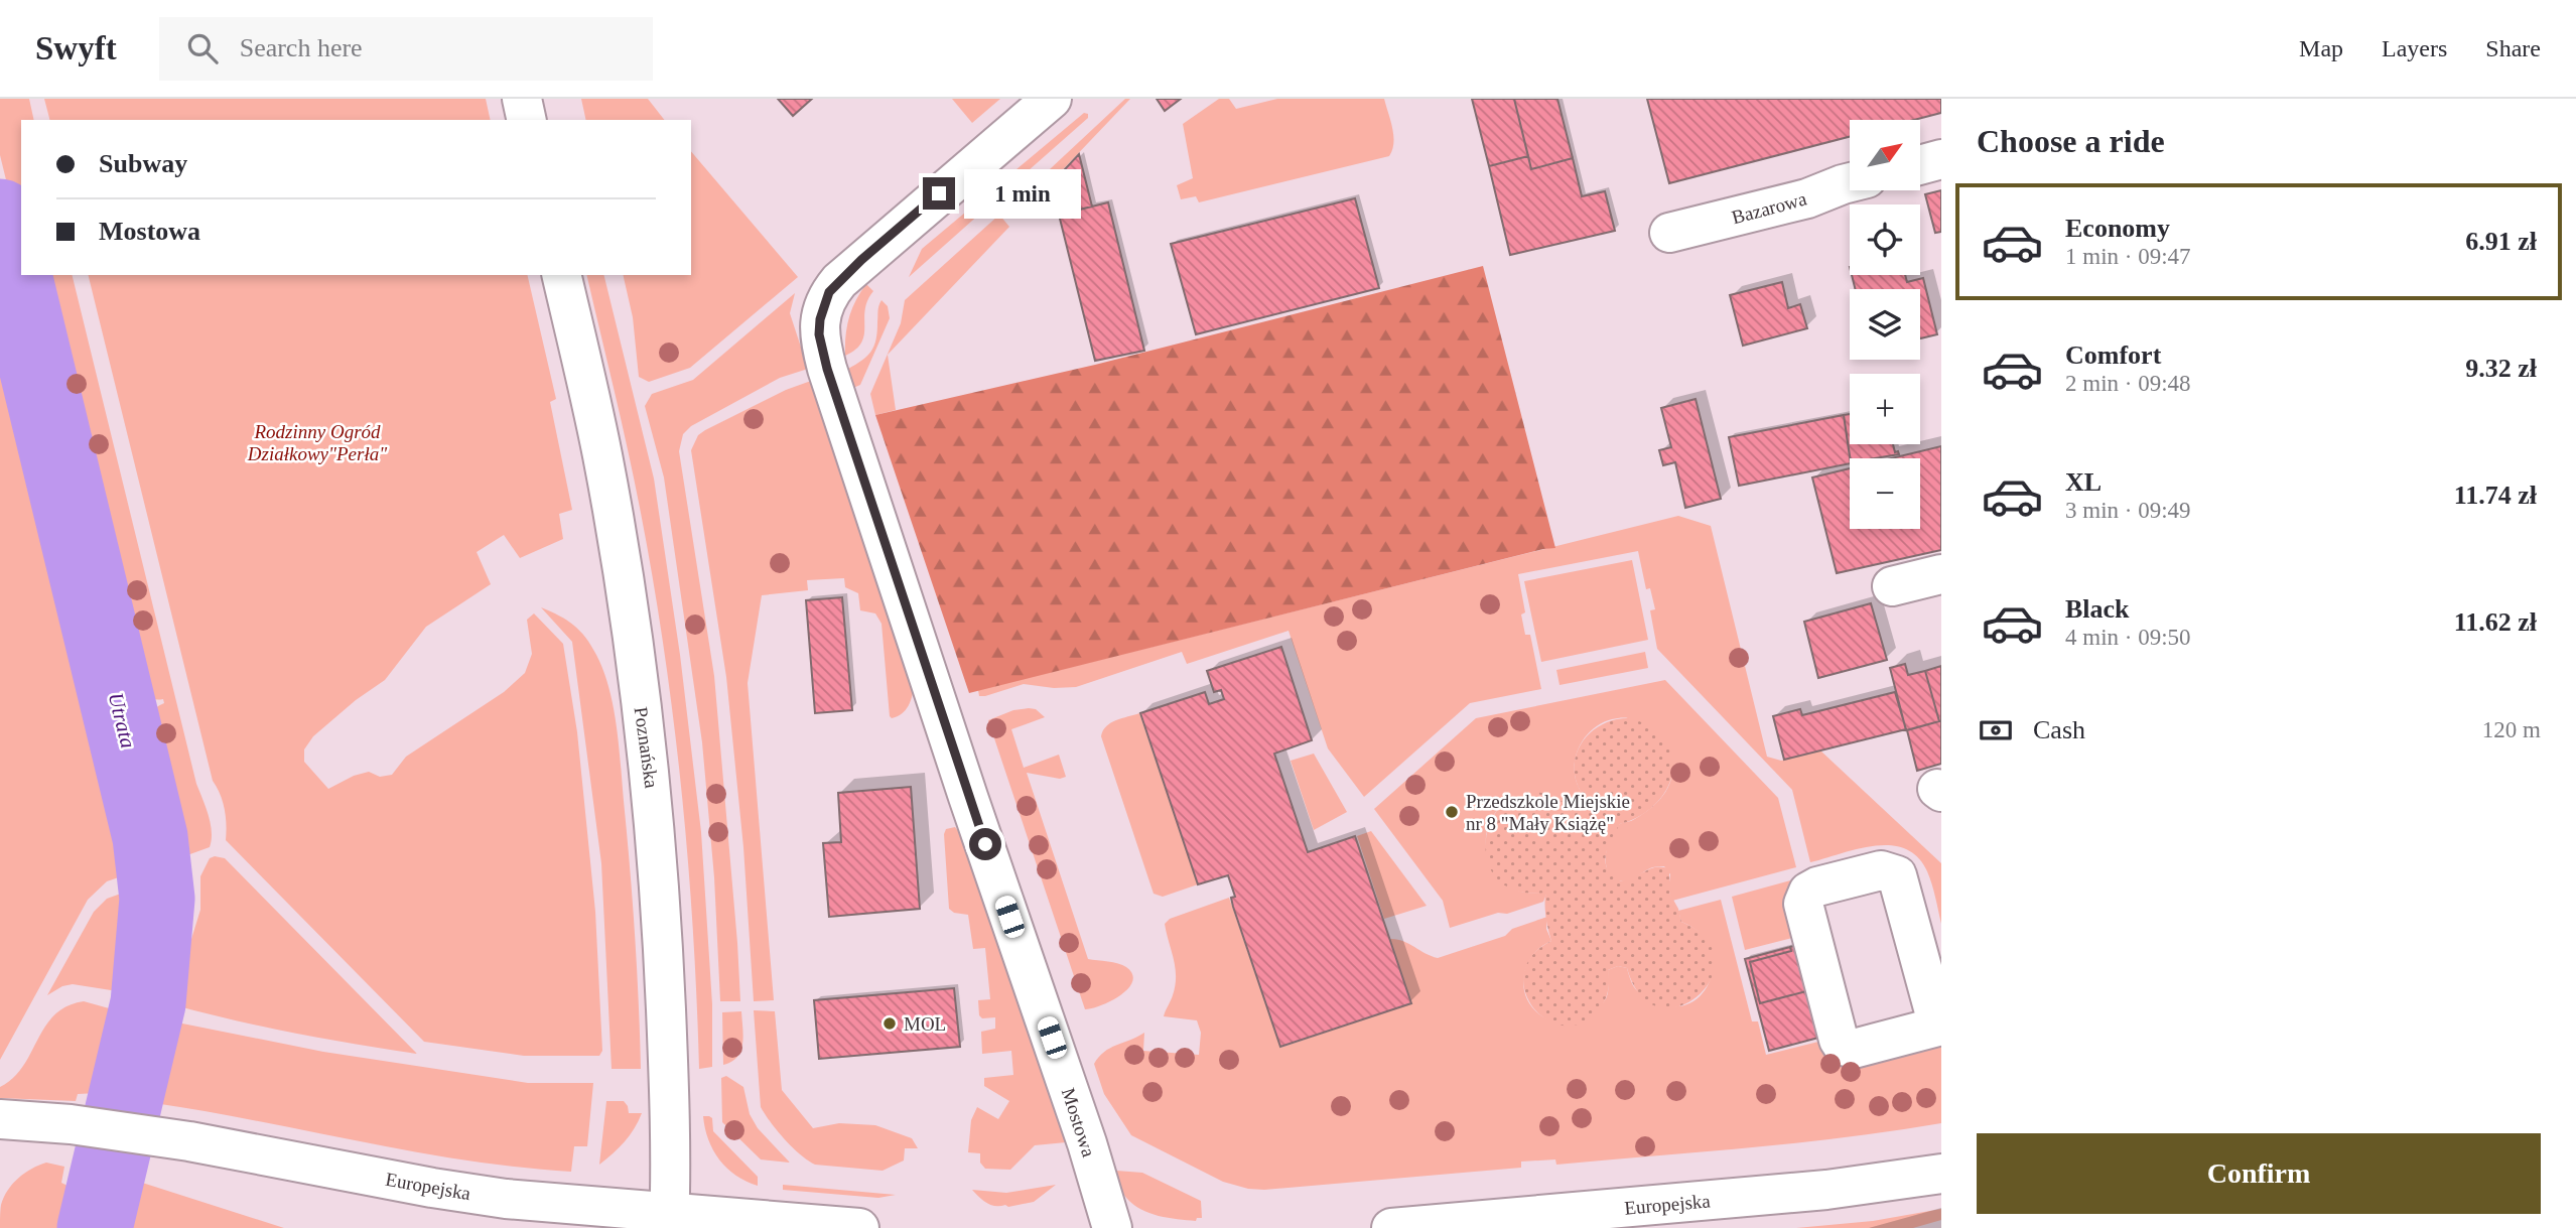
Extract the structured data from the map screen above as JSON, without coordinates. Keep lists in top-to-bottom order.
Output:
{
  "streets": {
    "street": [
      "Bazarowa",
      "Poznańska",
      "Mostowa",
      "Europejska"
    ]
  },
  "crossings": [
    ["Poznańska", "Europejska"]
  ],
  "water": ["Utrata"],
  "parks": ["Rodzinny Ogród Działkowy\"Perła\""],
  "places": ["Przedszkole Miejskie nr 8 \"Mały Książę\"", "MOL"],
  "north": "top right",
  "page": {
    "header": "Swyft",
    "search": "Search here",
    "nav": ["Map", "Layers", "Share"],
    "heading": "Choose a ride",
    "map_buttons": ["+", "−"],
    "banner": ["Subway", "Mostowa"],
    "bubble": "1 min",
    "list": [
      {
        "name": "Economy",
        "note": "1 min · 09:47",
        "value": "6.91 zł"
      },
      {
        "name": "Comfort",
        "note": "2 min · 09:48",
        "value": "9.32 zł"
      },
      {
        "name": "XL",
        "note": "3 min · 09:49",
        "value": "11.74 zł"
      },
      {
        "name": "Black",
        "note": "4 min · 09:50",
        "value": "11.62 zł"
      }
    ],
    "pay": ["Cash", "120 m"],
    "buttons": "Confirm"
  }
}
